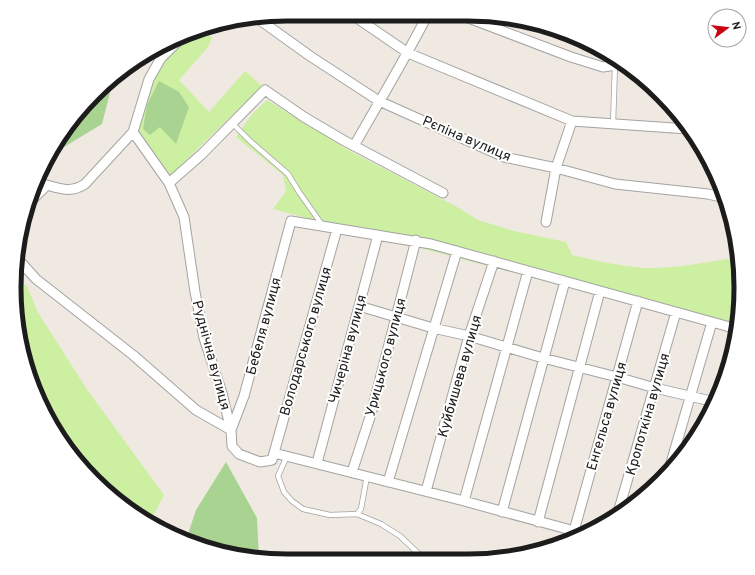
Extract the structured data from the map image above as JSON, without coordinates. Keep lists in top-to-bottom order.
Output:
{
  "streets": {
    "street": [
      "Рєпіна вулиця",
      "Бебеля вулиця",
      "Володарського вулиця",
      "Чичеріна вулиця",
      "Руднічна вулиця",
      "Урицького вулиця",
      "Куйбишева вулиця",
      "Кропоткіна вулиця",
      "Енгельса вулиця"
    ]
  },
  "crossings": [
    ["Бебеля вулиця", "Руднічна вулиця"]
  ],
  "north": "right"
}
